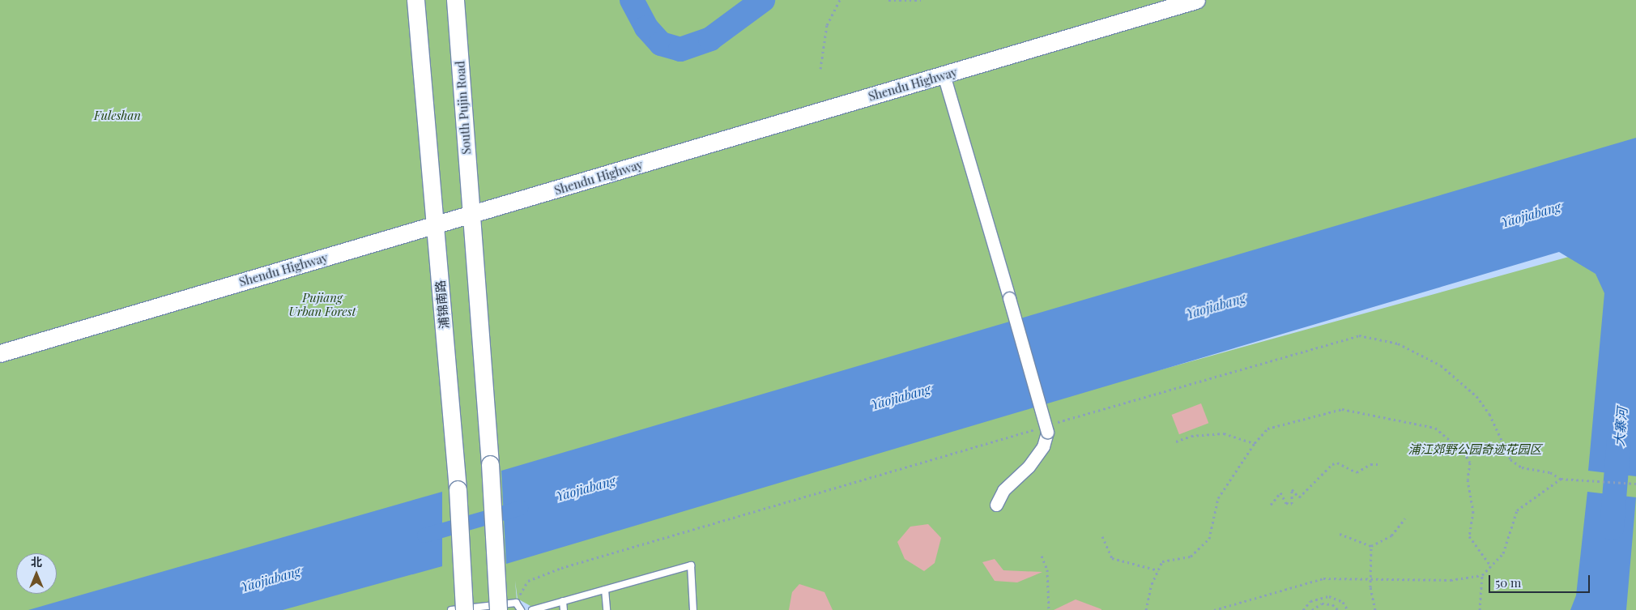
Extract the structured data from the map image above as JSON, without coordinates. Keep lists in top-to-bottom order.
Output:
{
  "streets": {
    "street": ["Shendu Highway", "South Pujin Road", "浦锦南路"]
  },
  "crossings": [
    ["Shendu Highway", "South Pujin Road"],
    ["Shendu Highway", "浦锦南路"]
  ],
  "water": ["Yaojiabang", "大寨河"],
  "parks": ["Fuleshan", "Pujiang Urban Forest", "浦江郊野公园奇迹花园区"],
  "scale_bar": "50 m",
  "north": "top"
}
